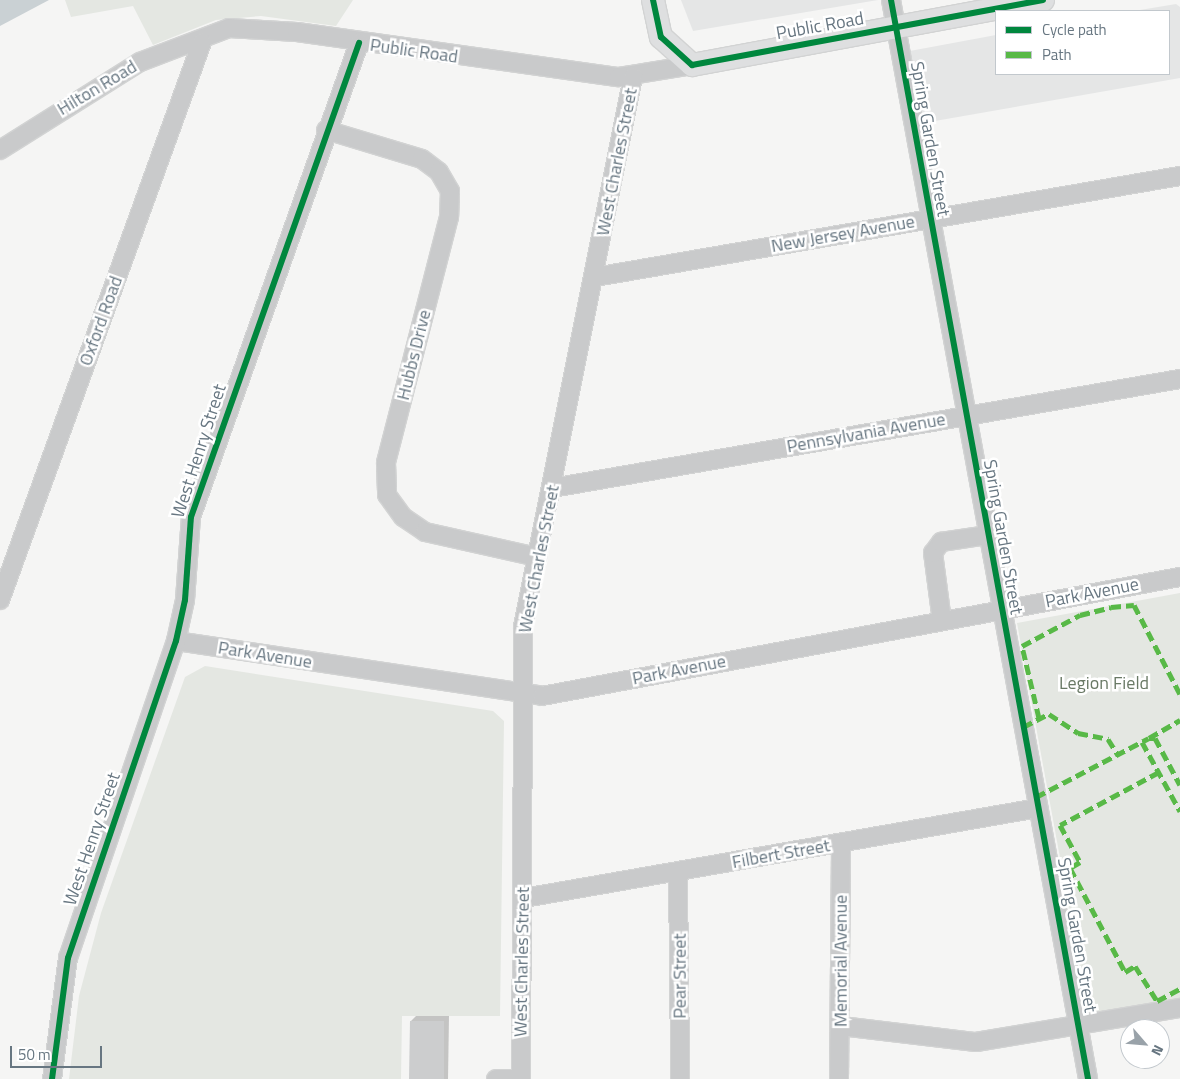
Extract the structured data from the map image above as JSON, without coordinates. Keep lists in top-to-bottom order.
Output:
{
  "streets": {
    "main road": ["Public Road"],
    "street": [
      "Hilton Road",
      "Spring Garden Street",
      "West Charles Street",
      "New Jersey Avenue",
      "Oxford Road",
      "Hubbs Drive",
      "Pennsylvania Avenue",
      "West Henry Street",
      "Park Avenue",
      "Filbert Street",
      "Memorial Avenue",
      "Pear Street"
    ]
  },
  "crossings": [
    ["Public Road", "Hilton Road"],
    ["Public Road", "Spring Garden Street"],
    ["Public Road", "West Charles Street"],
    ["Public Road", "Oxford Road"],
    ["Public Road", "West Henry Street"],
    ["Hilton Road", "Oxford Road"],
    ["Spring Garden Street", "New Jersey Avenue"],
    ["Spring Garden Street", "Pennsylvania Avenue"],
    ["Spring Garden Street", "Park Avenue"],
    ["Spring Garden Street", "Filbert Street"],
    ["West Charles Street", "New Jersey Avenue"],
    ["West Charles Street", "Hubbs Drive"],
    ["West Charles Street", "Pennsylvania Avenue"],
    ["West Charles Street", "Park Avenue"],
    ["West Charles Street", "Filbert Street"],
    ["Hubbs Drive", "West Henry Street"],
    ["West Henry Street", "Park Avenue"],
    ["Filbert Street", "Memorial Avenue"],
    ["Filbert Street", "Pear Street"]
  ],
  "parks": ["Legion Field"],
  "legend": ["Cycle path", "Path"],
  "scale_bar": "50 m",
  "north": "bottom right"
}
